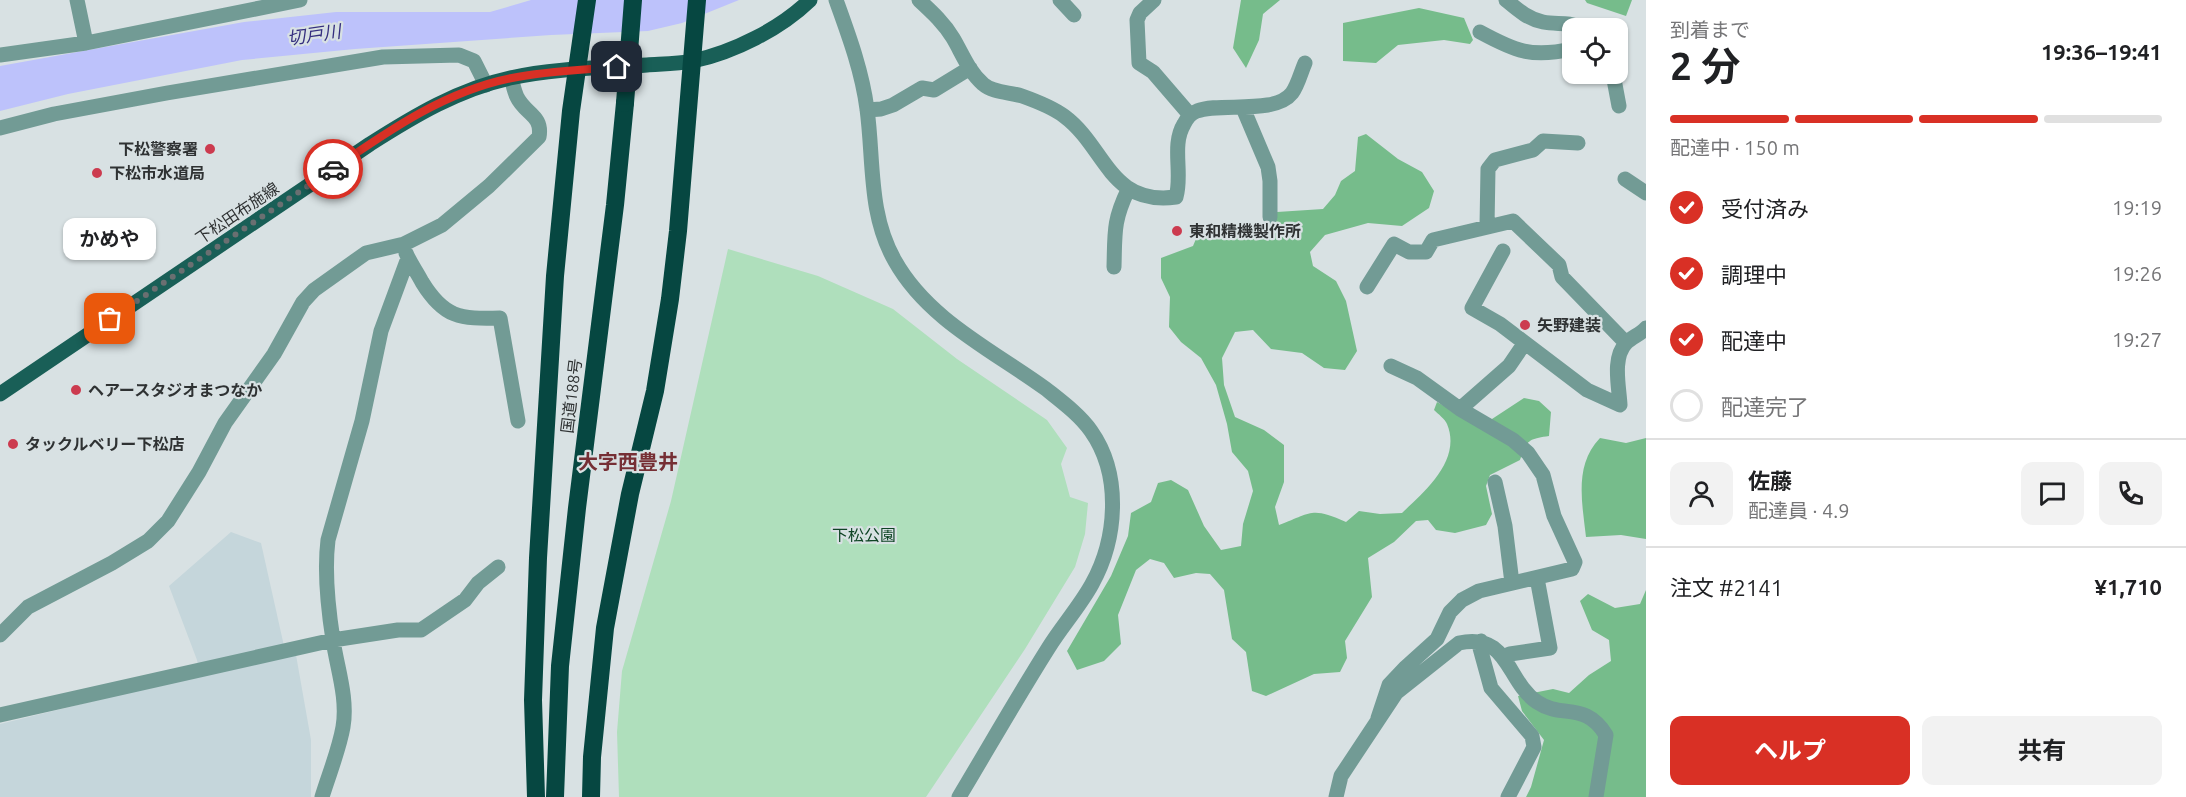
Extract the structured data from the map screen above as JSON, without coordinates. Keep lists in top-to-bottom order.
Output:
{
  "streets": {
    "highway": ["国道188号"],
    "main road": ["下松田布施線"]
  },
  "districts": ["大字西豊井"],
  "water": ["切戸川"],
  "parks": ["下松公園"],
  "places": [
    "下松警察署",
    "下松市水道局",
    "東和精機製作所",
    "かめや",
    "矢野建装",
    "ヘアースタジオまつなか",
    "タックルベリー下松店"
  ],
  "page": {
    "heading": ["2 分", "到着まで", "19:36–19:41"],
    "panel": [
      "佐藤",
      "配達員 · 4.9",
      "注文 #2141",
      "¥1,710"
    ],
    "bar": "配達中 · 150 m",
    "list": [
      ["受付済み", "19:19"],
      ["調理中", "19:26"],
      ["配達中", "19:27"],
      "配達完了"
    ],
    "bubble": "かめや",
    "buttons": ["ヘルプ", "共有"]
  }
}
